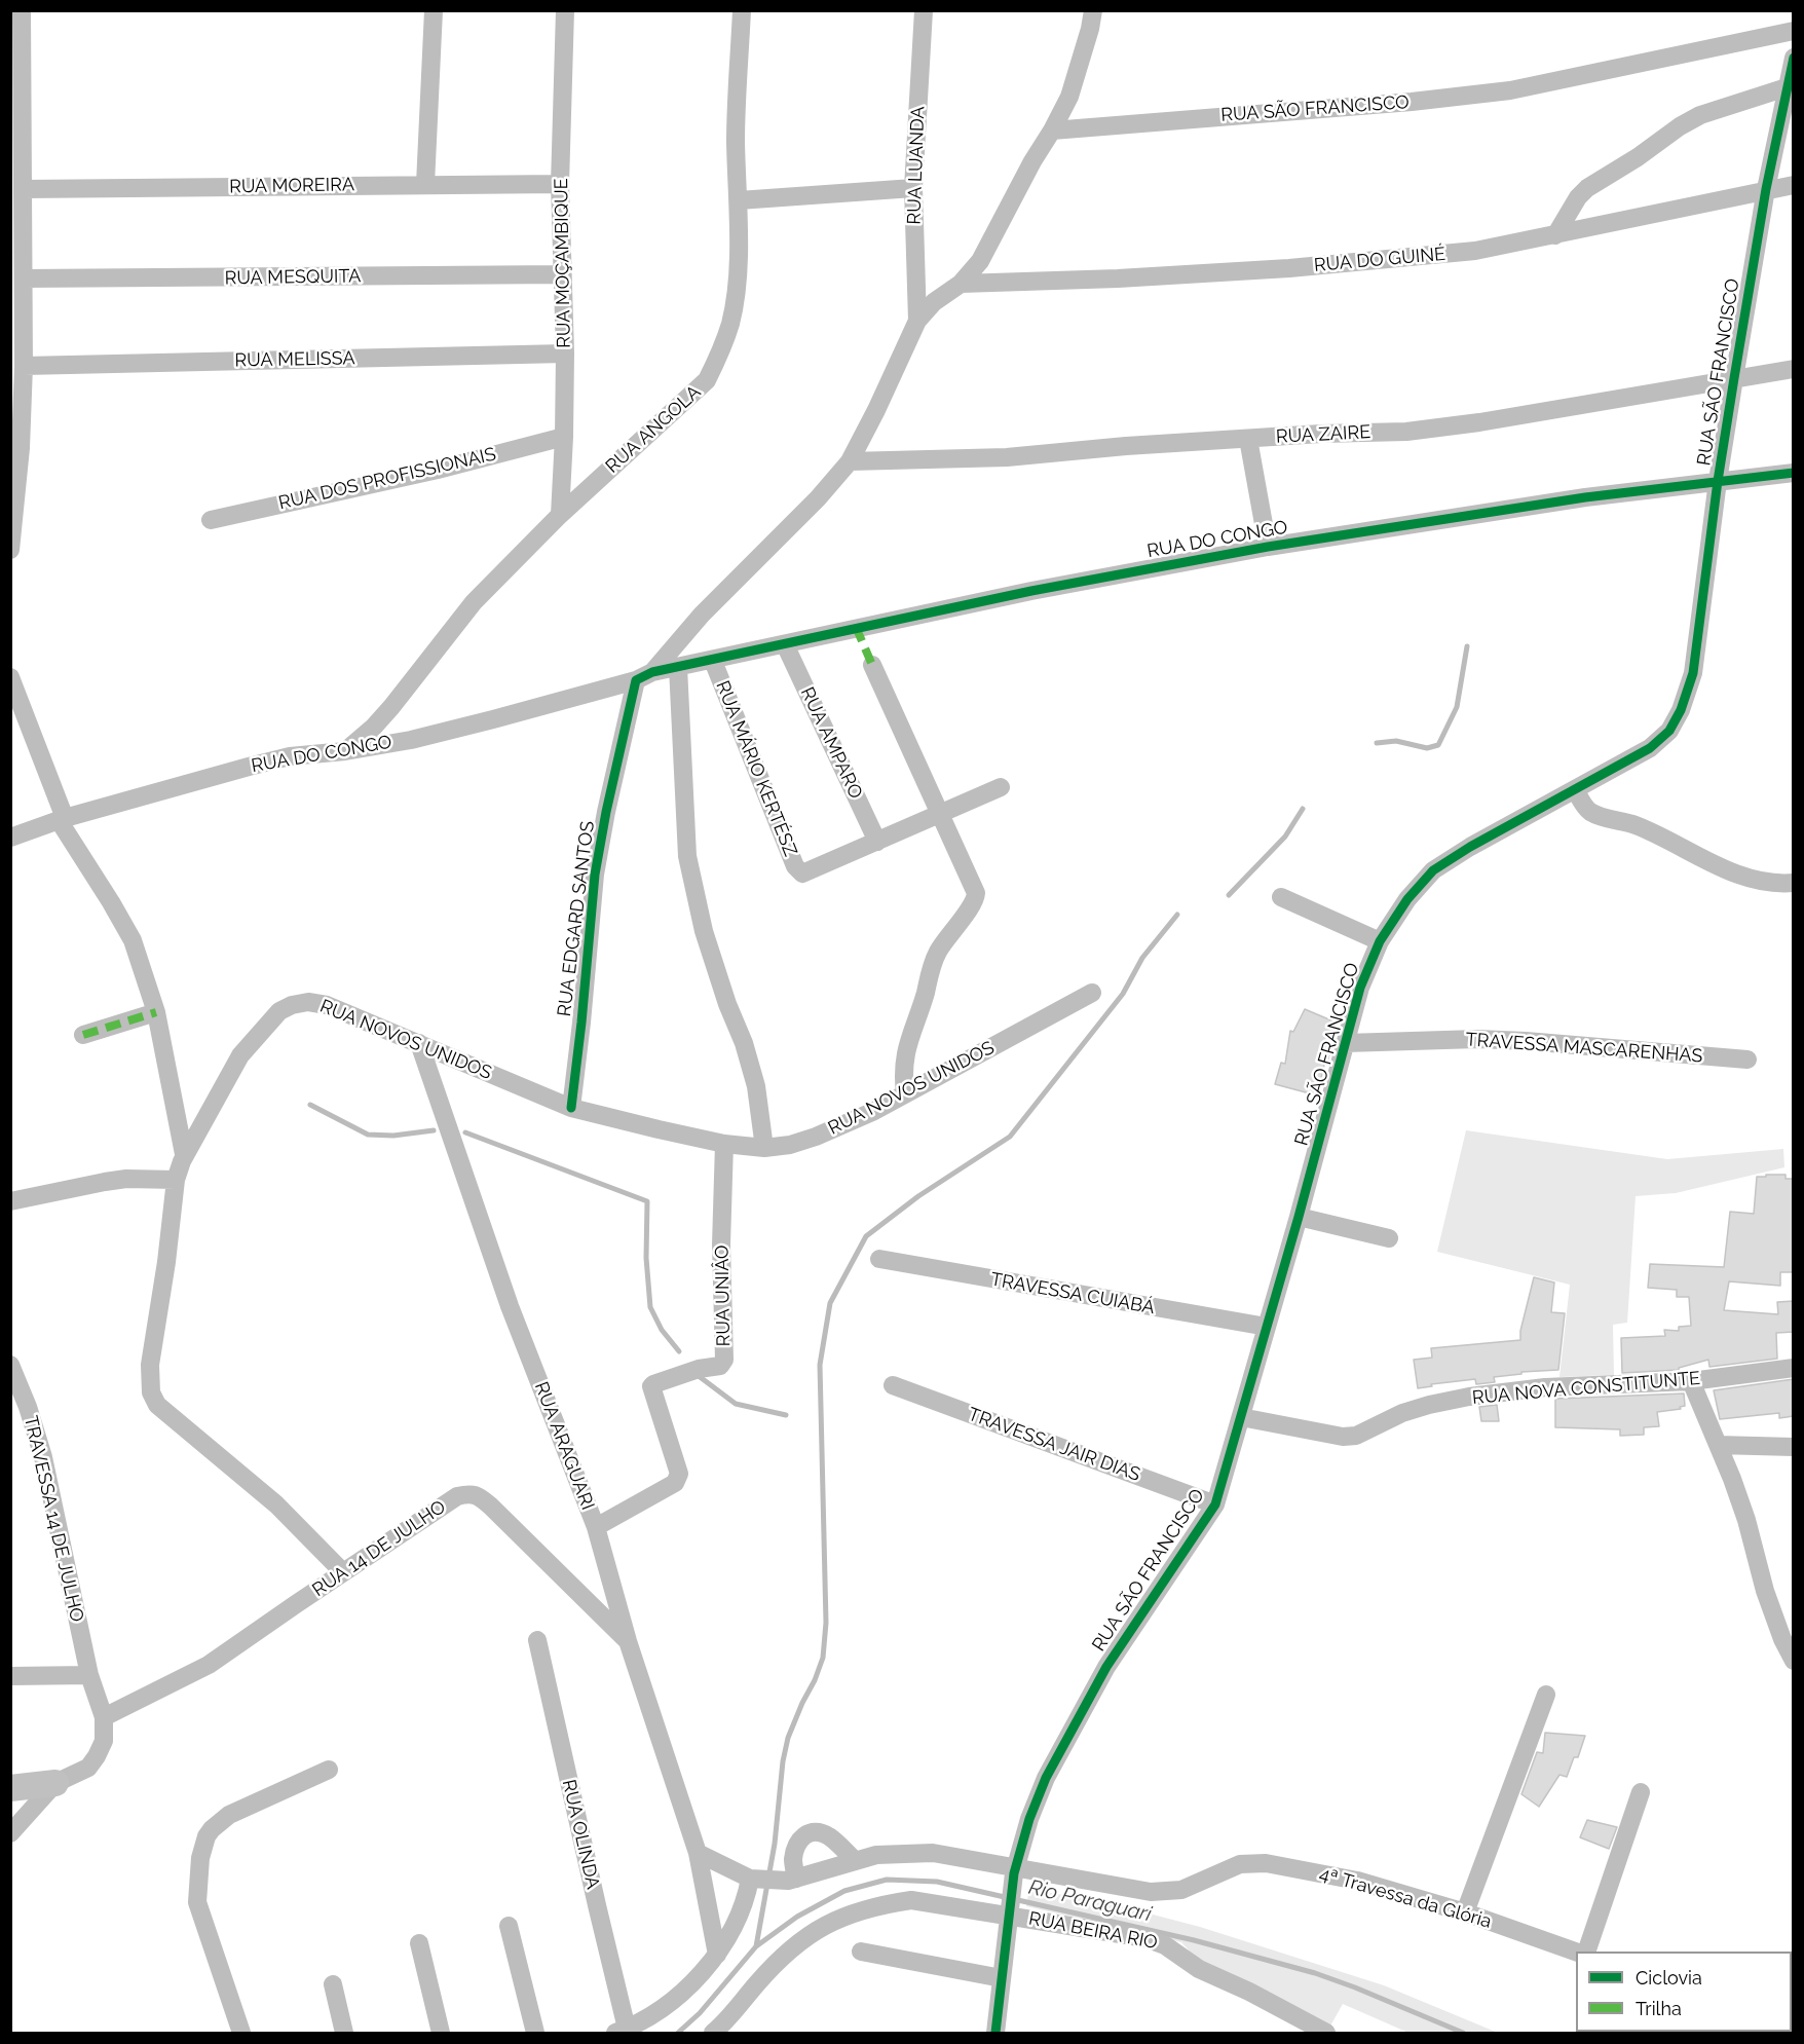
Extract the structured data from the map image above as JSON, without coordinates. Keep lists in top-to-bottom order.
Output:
{
  "streets": {
    "street": [
      "RUA SÃO FRANCISCO",
      "RUA LUANDA",
      "RUA MOREIRA",
      "RUA DO GUINÉ",
      "RUA MOÇAMBIQUE",
      "RUA MESQUITA",
      "RUA MELISSA",
      "RUA ANGOLA",
      "RUA ZAIRE",
      "RUA DOS PROFISSIONAIS",
      "RUA DO CONGO",
      "RUA AMPARO",
      "RUA MÁRIO KERTÉSZ",
      "RUA EDGARD SANTOS",
      "RUA NOVOS UNIDOS",
      "TRAVESSA MASCARENHAS",
      "TRAVESSA CUIABÁ",
      "RUA UNIÂO",
      "RUA NOVA CONSTITUNTE",
      "TRAVESSA JAIR DIAS",
      "RUA ARAGUARI",
      "TRAVESSA 14 DE JULHO",
      "RUA 14 DE JULHO",
      "RUA OLINDA",
      "4ª Travessa da Glória",
      "RUA BEIRA RIO"
    ]
  },
  "crossings": [
    ["RUA SÃO FRANCISCO", "RUA DO GUINÉ"],
    ["RUA SÃO FRANCISCO", "RUA ZAIRE"],
    ["RUA SÃO FRANCISCO", "RUA DO CONGO"],
    ["RUA SÃO FRANCISCO", "TRAVESSA MASCARENHAS"],
    ["RUA SÃO FRANCISCO", "TRAVESSA CUIABÁ"],
    ["RUA SÃO FRANCISCO", "RUA NOVA CONSTITUNTE"],
    ["RUA SÃO FRANCISCO", "TRAVESSA JAIR DIAS"],
    ["RUA SÃO FRANCISCO", "4ª Travessa da Glória"],
    ["RUA SÃO FRANCISCO", "RUA BEIRA RIO"],
    ["RUA MOREIRA", "RUA MOÇAMBIQUE"],
    ["RUA MOÇAMBIQUE", "RUA MESQUITA"],
    ["RUA MOÇAMBIQUE", "RUA MELISSA"],
    ["RUA MOÇAMBIQUE", "RUA ANGOLA"],
    ["RUA MOÇAMBIQUE", "RUA DOS PROFISSIONAIS"],
    ["RUA ANGOLA", "RUA DO CONGO"],
    ["RUA DO CONGO", "RUA AMPARO"],
    ["RUA DO CONGO", "RUA MÁRIO KERTÉSZ"],
    ["RUA DO CONGO", "RUA EDGARD SANTOS"],
    ["RUA AMPARO", "RUA MÁRIO KERTÉSZ"],
    ["RUA EDGARD SANTOS", "RUA NOVOS UNIDOS"],
    ["RUA NOVOS UNIDOS", "RUA UNIÂO"],
    ["RUA NOVOS UNIDOS", "RUA ARAGUARI"],
    ["RUA NOVOS UNIDOS", "RUA 14 DE JULHO"],
    ["RUA UNIÂO", "RUA ARAGUARI"],
    ["RUA ARAGUARI", "RUA 14 DE JULHO"],
    ["TRAVESSA 14 DE JULHO", "RUA 14 DE JULHO"]
  ],
  "water": ["Rio Paraguari"],
  "legend": ["Ciclovia", "Trilha"]
}
